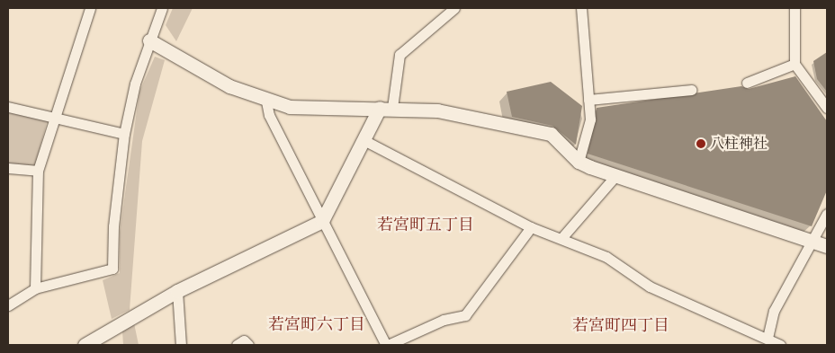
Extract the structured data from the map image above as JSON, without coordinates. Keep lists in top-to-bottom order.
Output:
{
  "districts": ["若宮町五丁目", "若宮町六丁目", "若宮町四丁目"],
  "places": ["八柱神社"]
}
